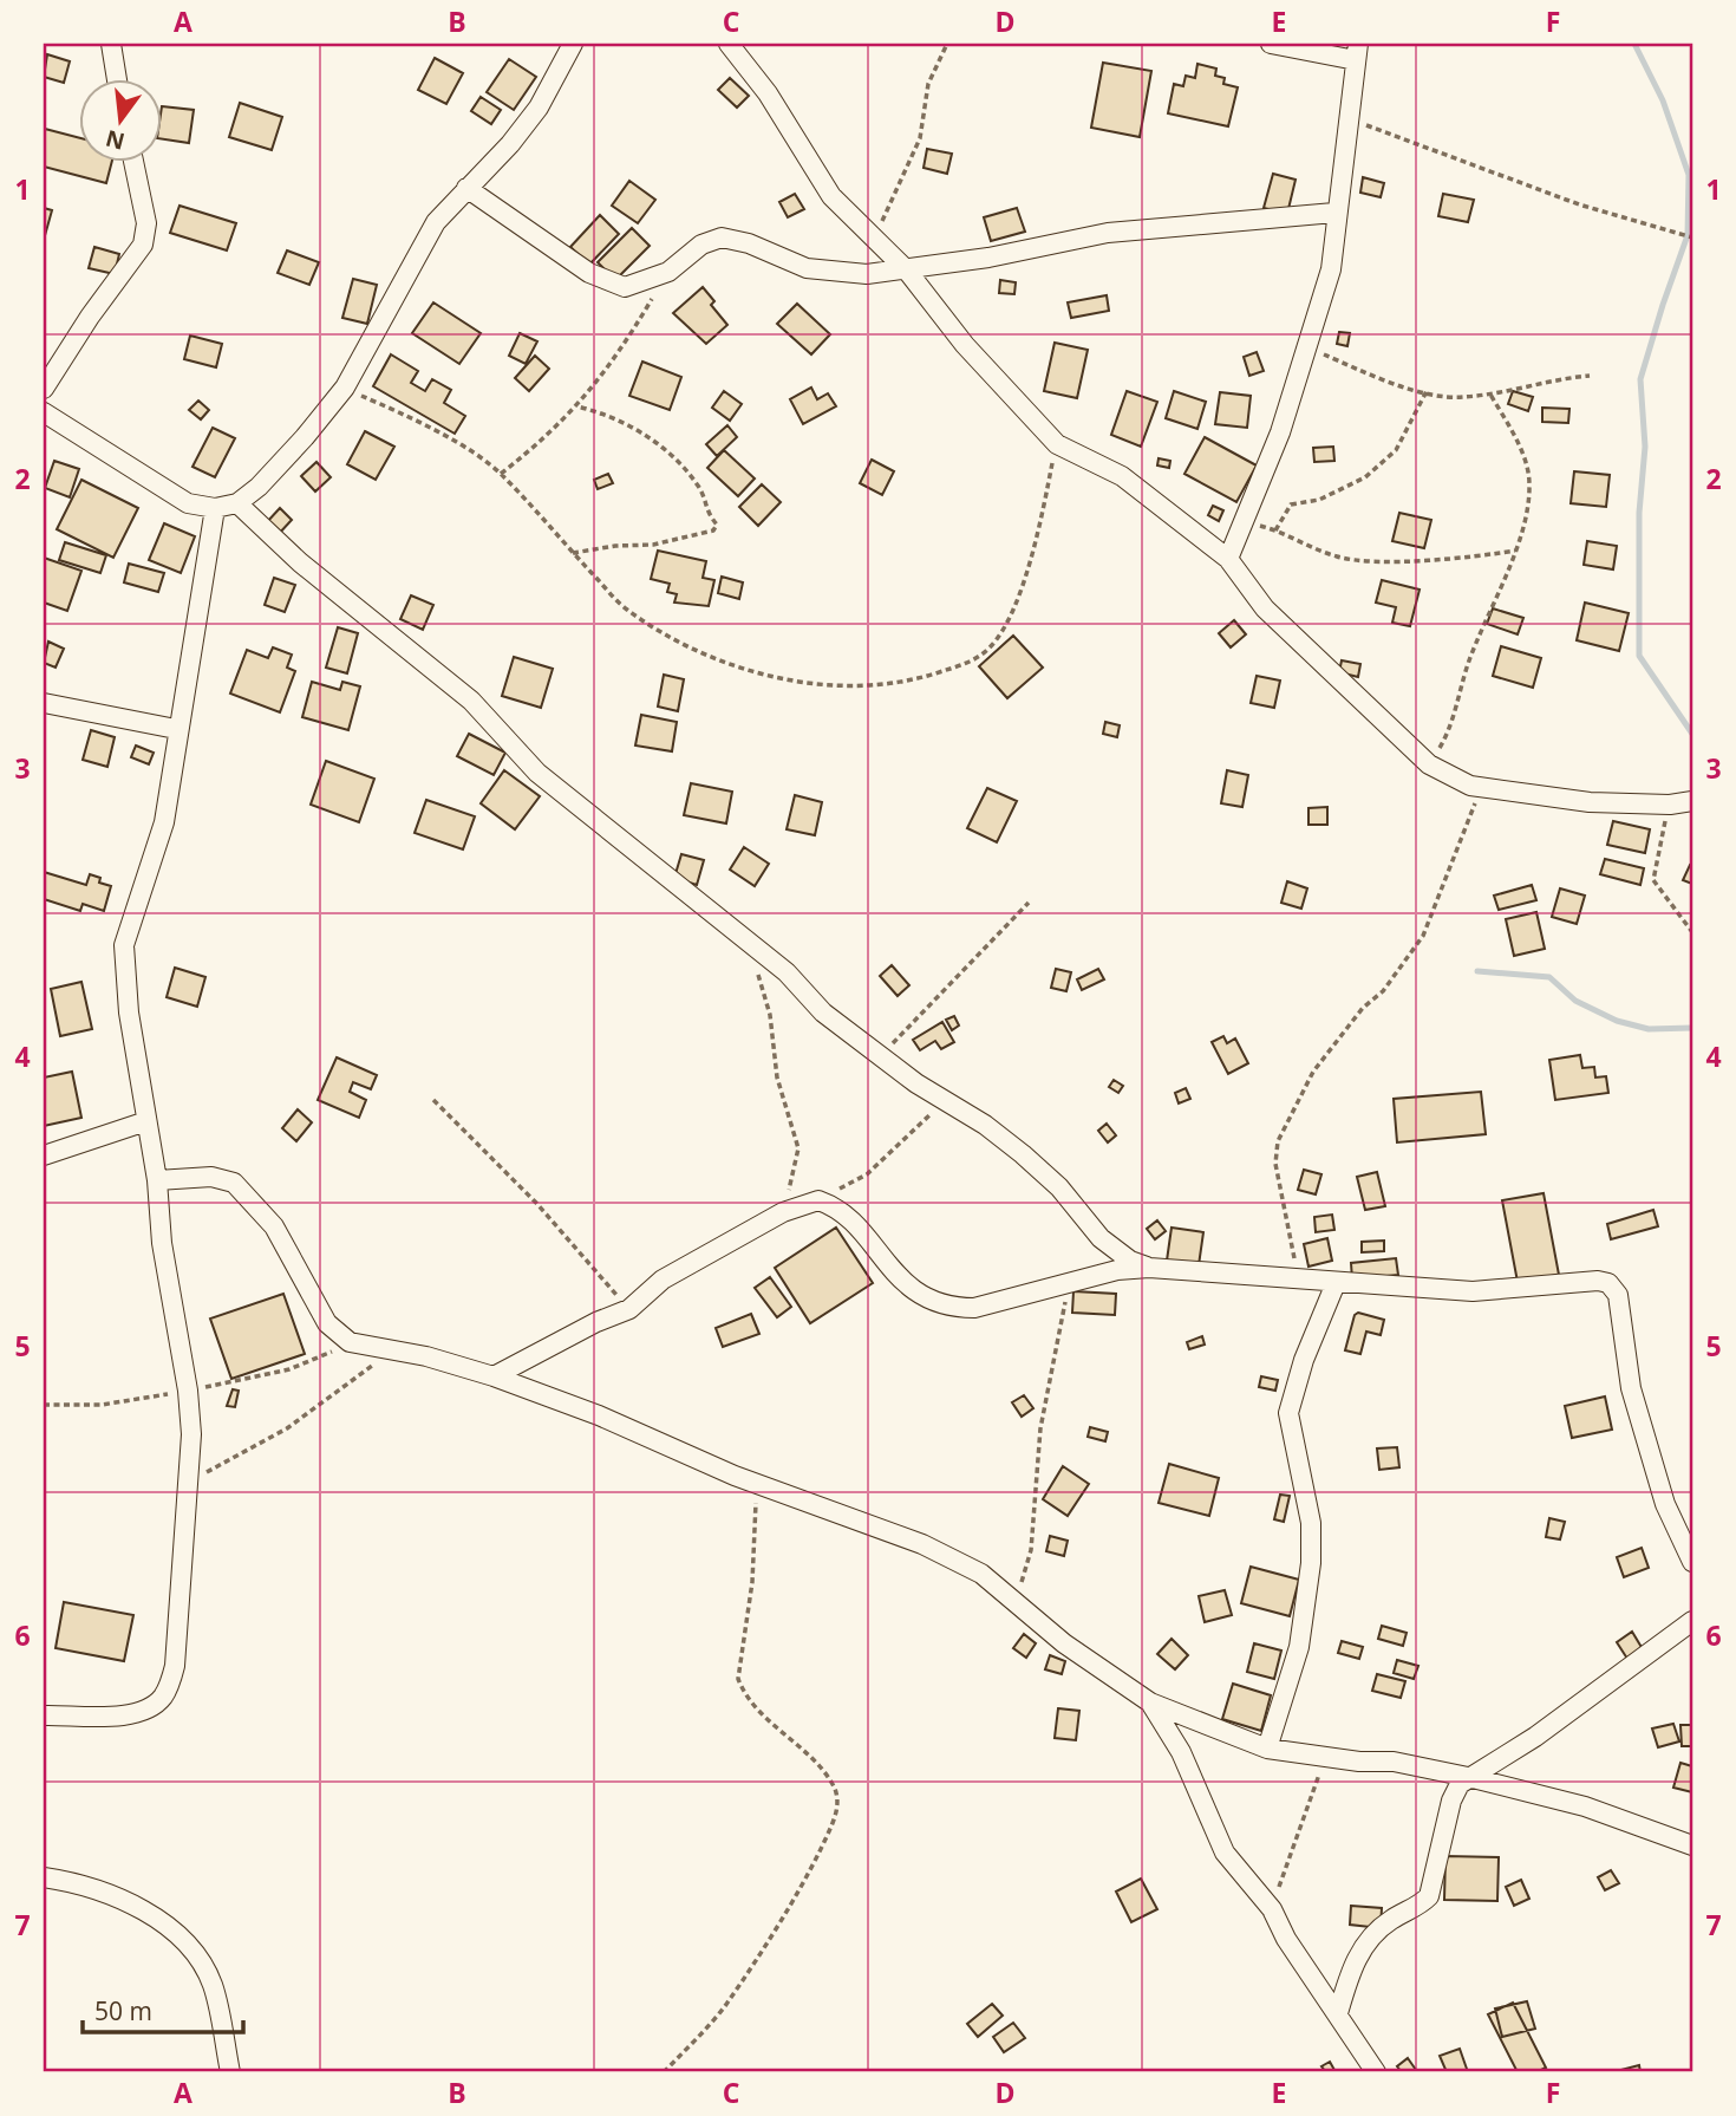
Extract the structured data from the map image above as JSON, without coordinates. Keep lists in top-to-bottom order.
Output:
{
  "scale_bar": "50 m",
  "north": "bottom",
  "grid": {
    "columns": [
      "A",
      "B",
      "C",
      "D",
      "E",
      "F"
    ],
    "rows": [
      "1",
      "2",
      "3",
      "4",
      "5",
      "6",
      "7"
    ]
  }
}
